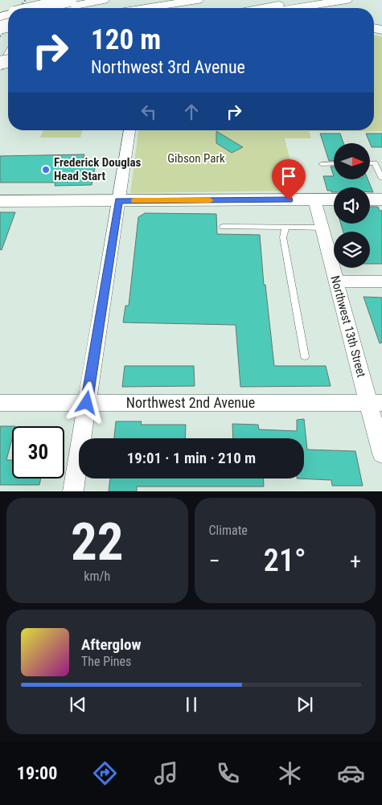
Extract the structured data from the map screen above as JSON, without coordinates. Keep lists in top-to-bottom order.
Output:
{
  "streets": {
    "street": ["Northwest 13th Street", "Northwest 2nd Avenue"]
  },
  "crossings": [
    ["Northwest 13th Street", "Northwest 2nd Avenue"]
  ],
  "parks": ["Gibson Park"],
  "places": ["Frederick Douglas Head Start"],
  "north": "right",
  "page": {
    "turn": ["120 m", "Northwest 3rd Avenue"],
    "limit": "30",
    "trip": "19:01 · 1 min · 210 m",
    "tile": [
      ["22", "km/h"],
      "Climate"
    ],
    "heat": ["−", "21°", "+"],
    "song": ["Afterglow", "The Pines"],
    "tabs": "19:00"
  }
}
